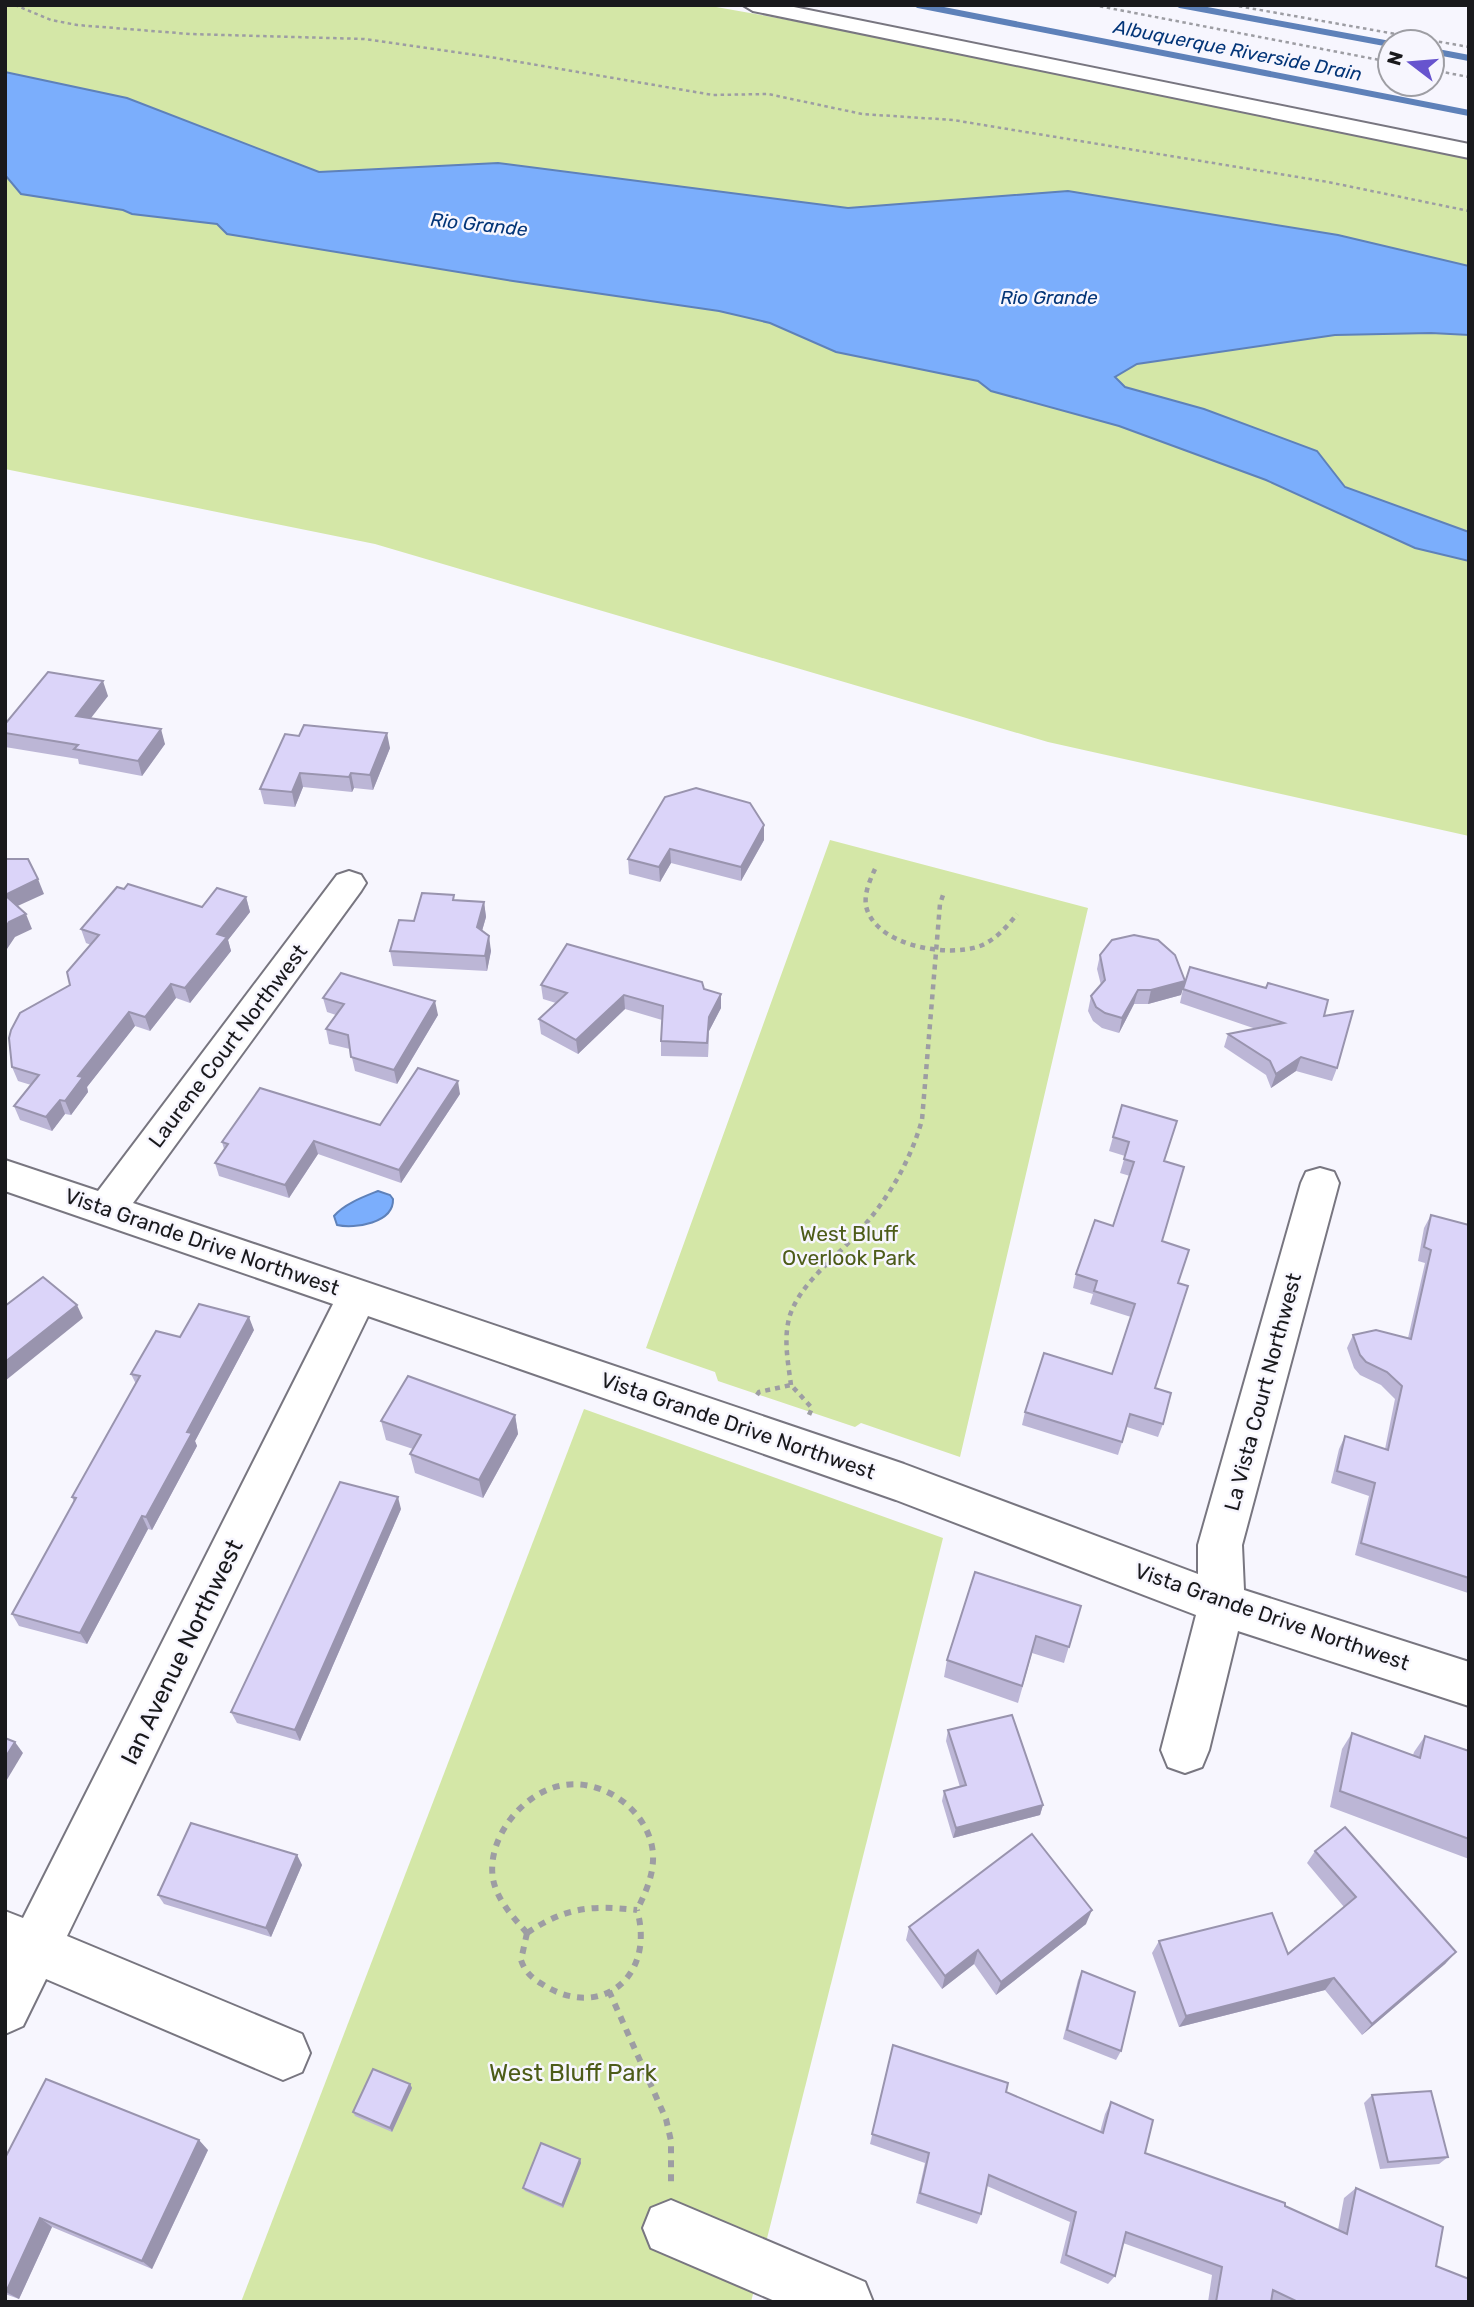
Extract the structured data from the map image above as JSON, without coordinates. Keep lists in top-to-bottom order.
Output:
{
  "streets": {
    "street": [
      "Laurene Court Northwest",
      "Vista Grande Drive Northwest",
      "La Vista Court Northwest",
      "Ian Avenue Northwest"
    ]
  },
  "crossings": [
    ["Laurene Court Northwest", "Vista Grande Drive Northwest"],
    ["Vista Grande Drive Northwest", "La Vista Court Northwest"],
    ["Vista Grande Drive Northwest", "Ian Avenue Northwest"]
  ],
  "water": ["Albuquerque Riverside Drain", "Rio Grande"],
  "parks": ["West Bluff Overlook Park", "West Bluff Park"],
  "north": "left"
}
